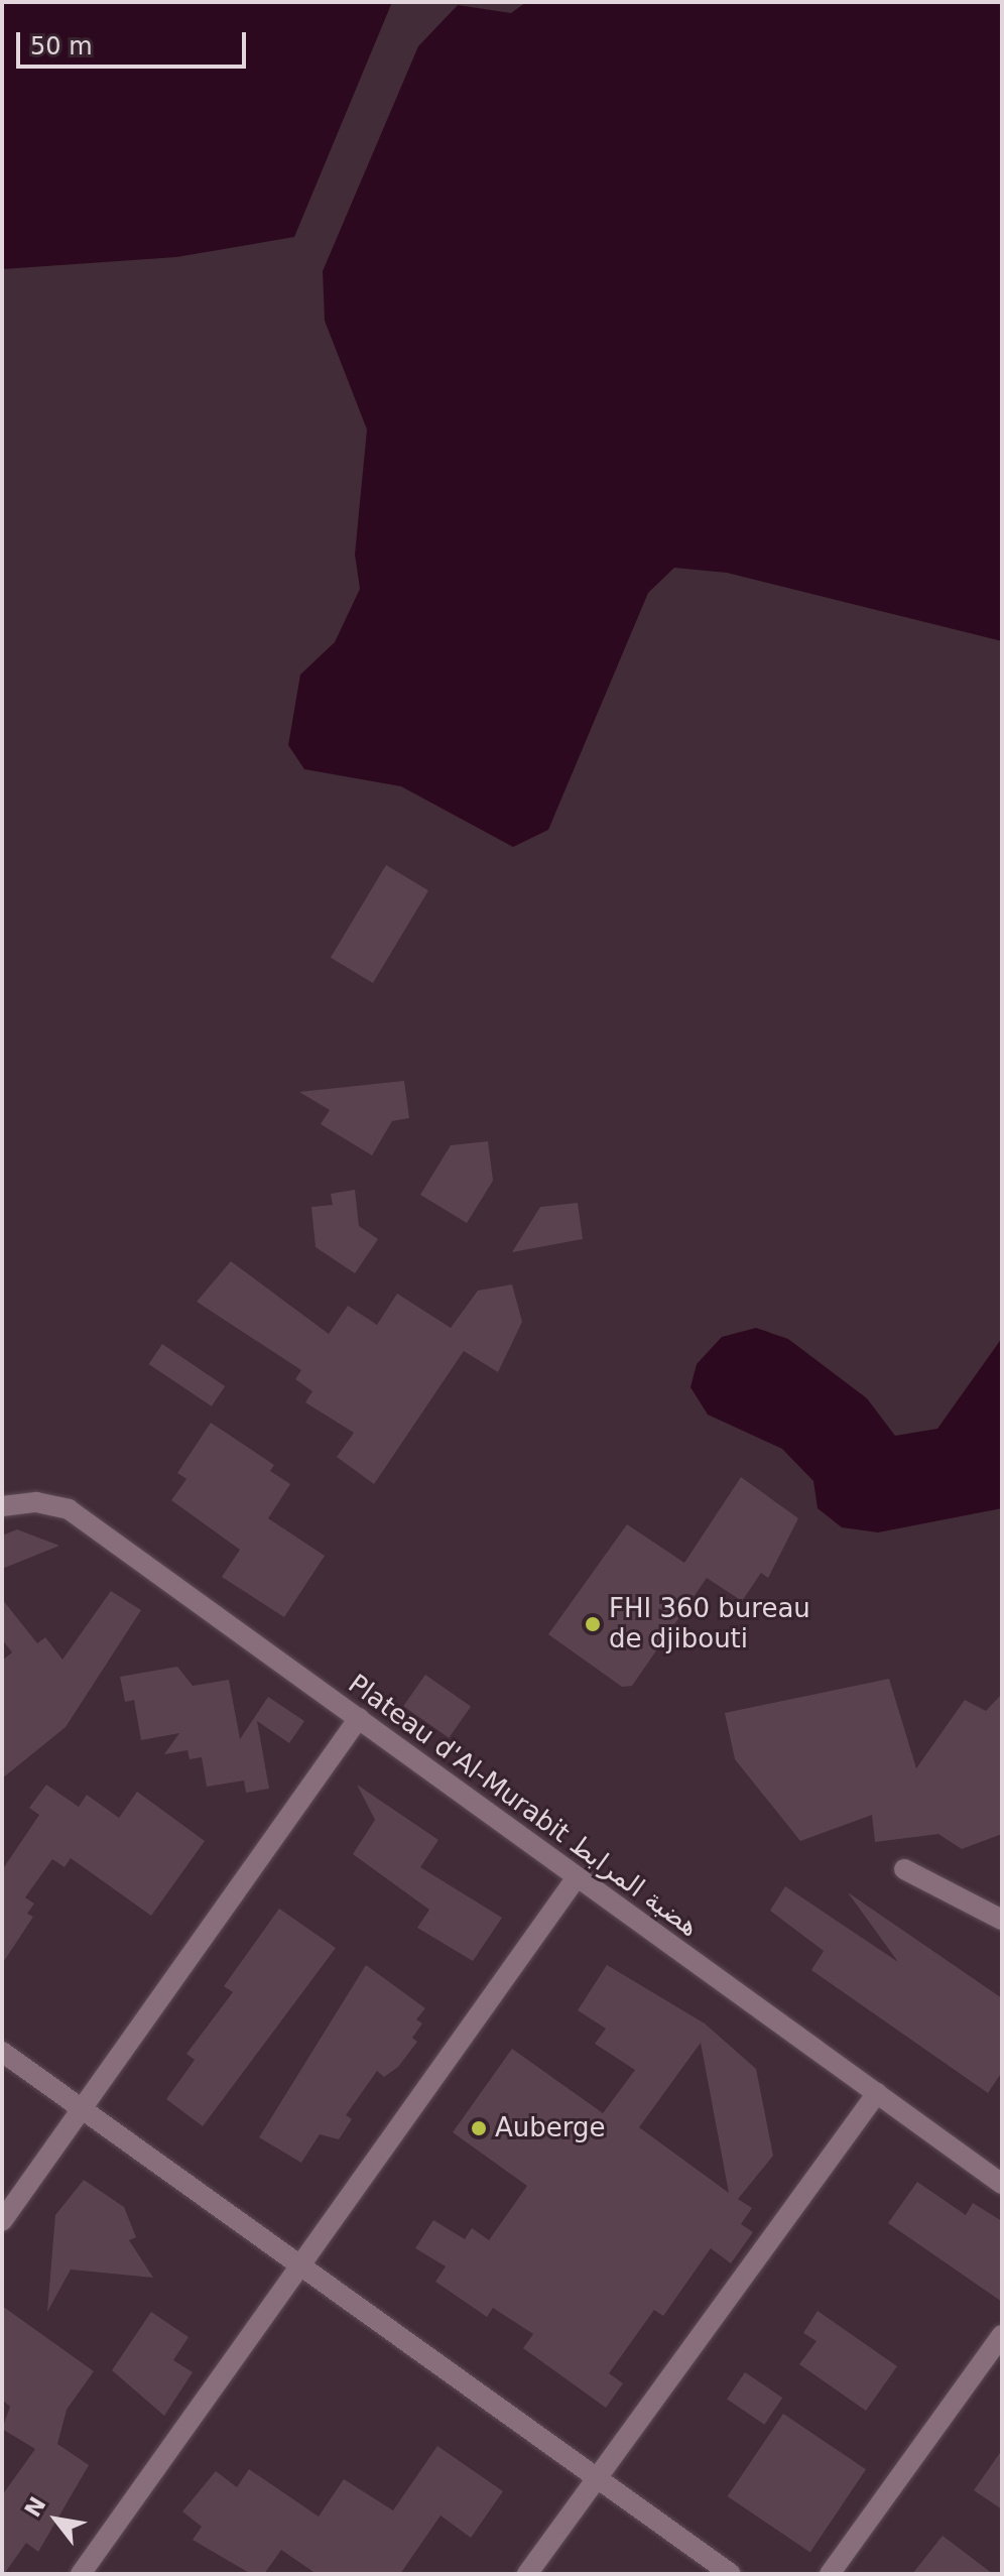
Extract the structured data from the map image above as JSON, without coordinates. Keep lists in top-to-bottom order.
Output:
{
  "streets": {
    "street": ["Plateau d'Al-Murabit هضبة المرابط"]
  },
  "places": ["FHI 360 bureau de djibouti", "Auberge"],
  "scale_bar": "50 m",
  "north": "top left"
}
